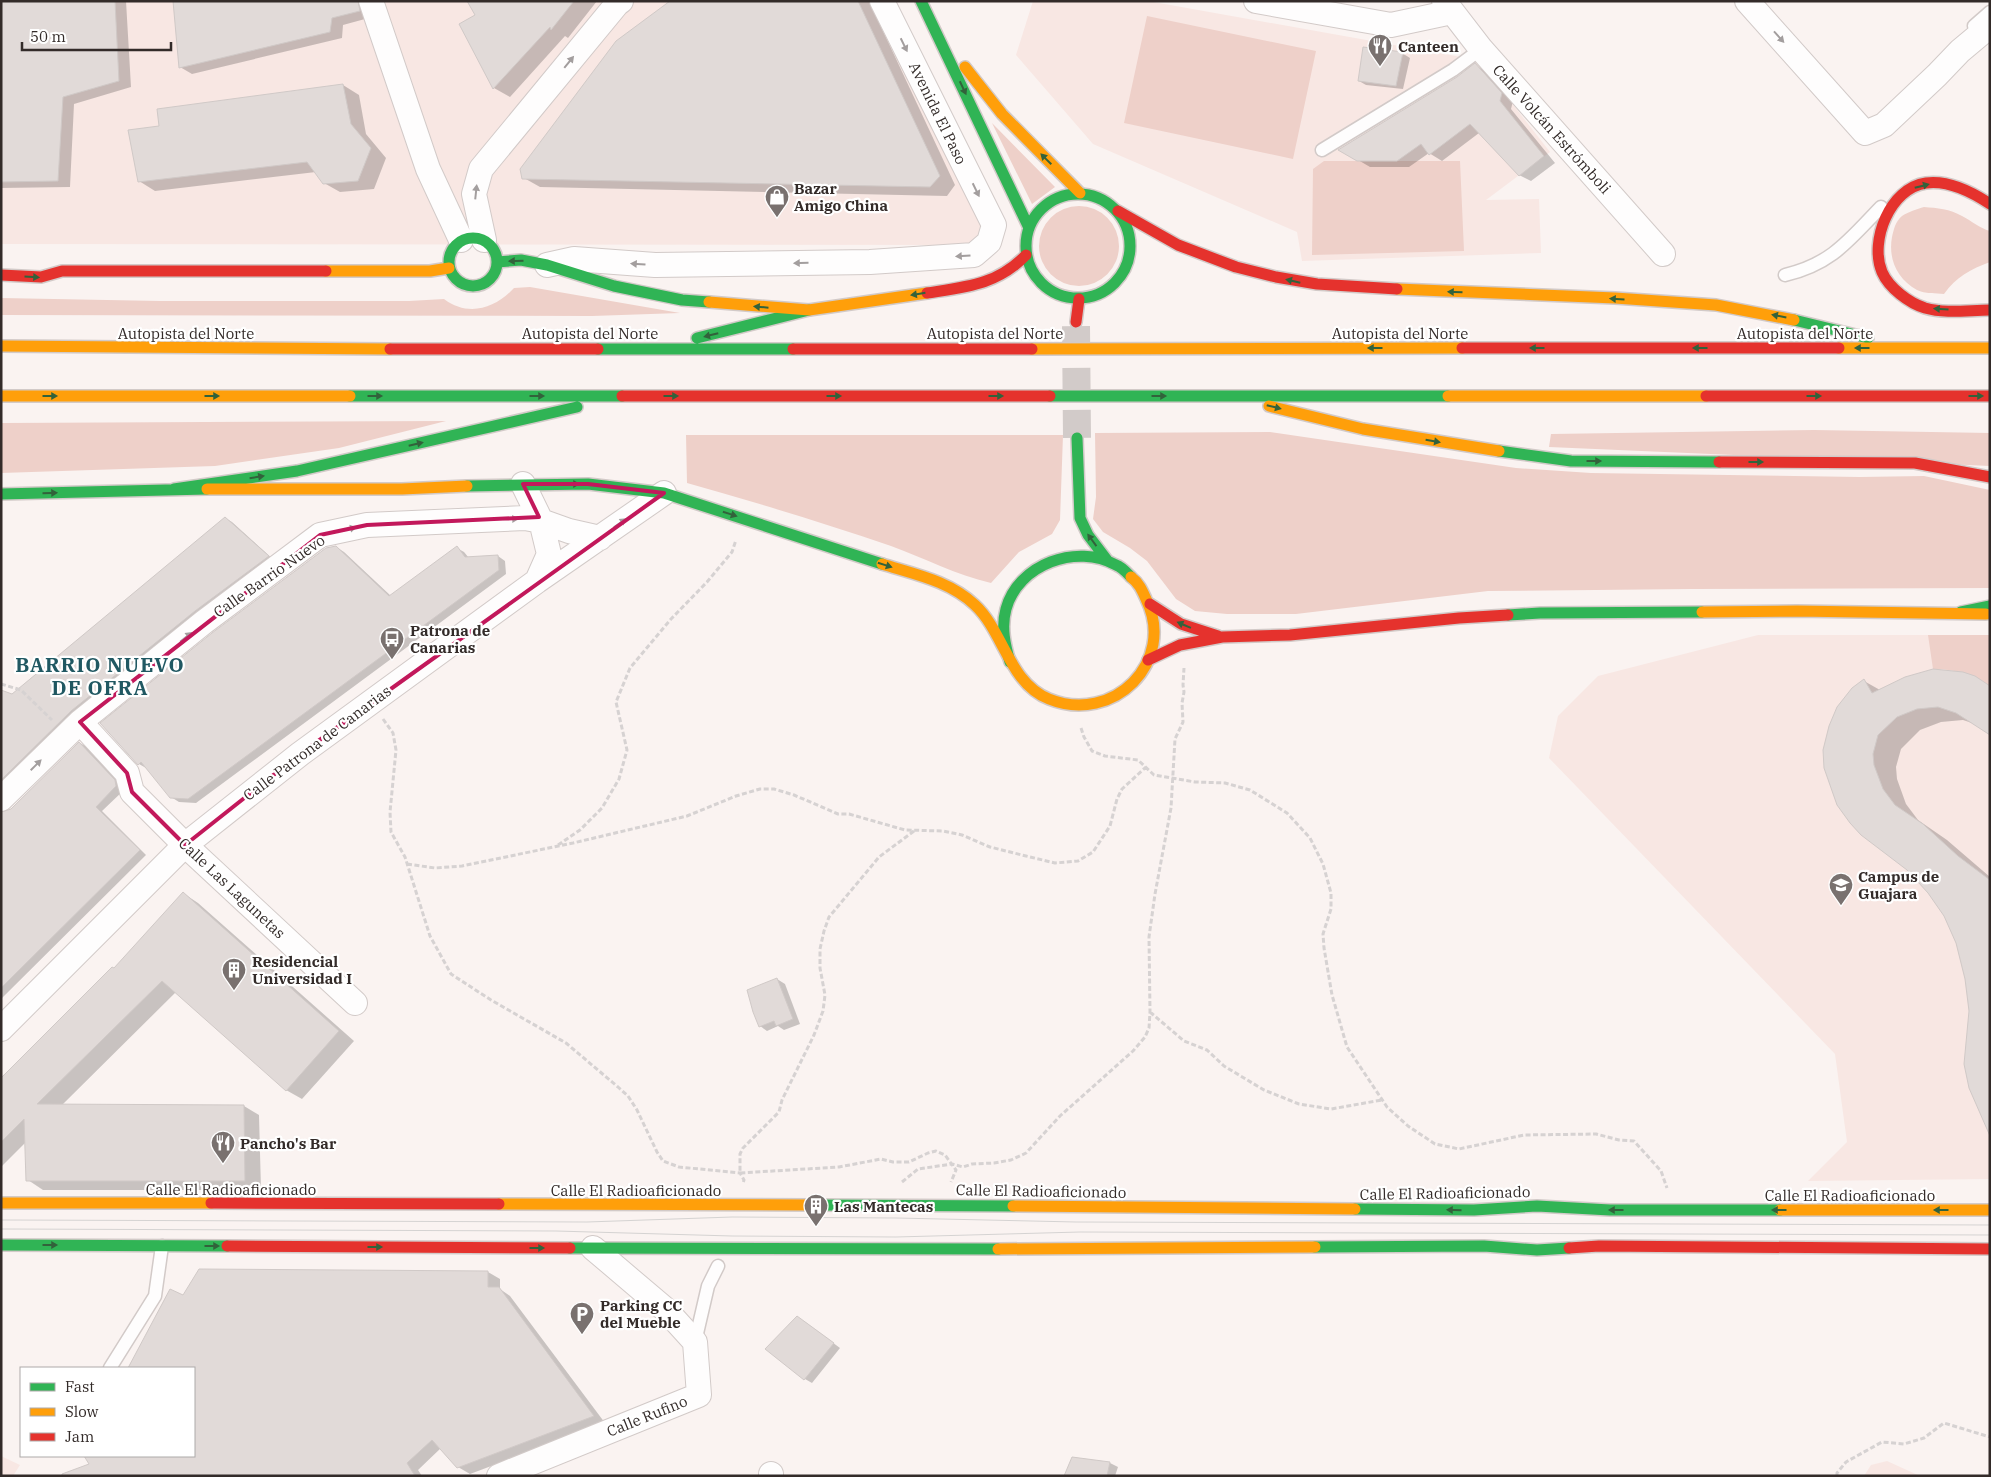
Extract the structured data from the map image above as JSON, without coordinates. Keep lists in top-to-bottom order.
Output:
{
  "streets": {
    "main road": ["Autopista del Norte", "Calle El Radioaficionado"],
    "street": [
      "Avenida El Paso",
      "Calle Volcán Estrómboli",
      "Calle Barrio Nuevo",
      "Calle Patrona de Canarias",
      "Calle Las Lagunetas",
      "Calle Rufino"
    ]
  },
  "crossings": [
    ["Calle Barrio Nuevo", "Calle Patrona de Canarias"],
    ["Calle Barrio Nuevo", "Calle Las Lagunetas"],
    ["Calle Patrona de Canarias", "Calle Las Lagunetas"]
  ],
  "one_way": ["Calle Barrio Nuevo"],
  "districts": ["BARRIO NUEVO DE OFRA"],
  "places": {
    "restaurant": ["Canteen", "Pancho's Bar"],
    "shop": ["Bazar Amigo China"],
    "bus stop": ["Patrona de Canarias"],
    "school or university": ["Campus de Guajara"],
    "building": ["Residencial Universidad I", "Las Mantecas"],
    "parking": ["Parking CC del Mueble"]
  },
  "legend": ["Fast", "Slow", "Jam"],
  "scale_bar": "50 m"
}
